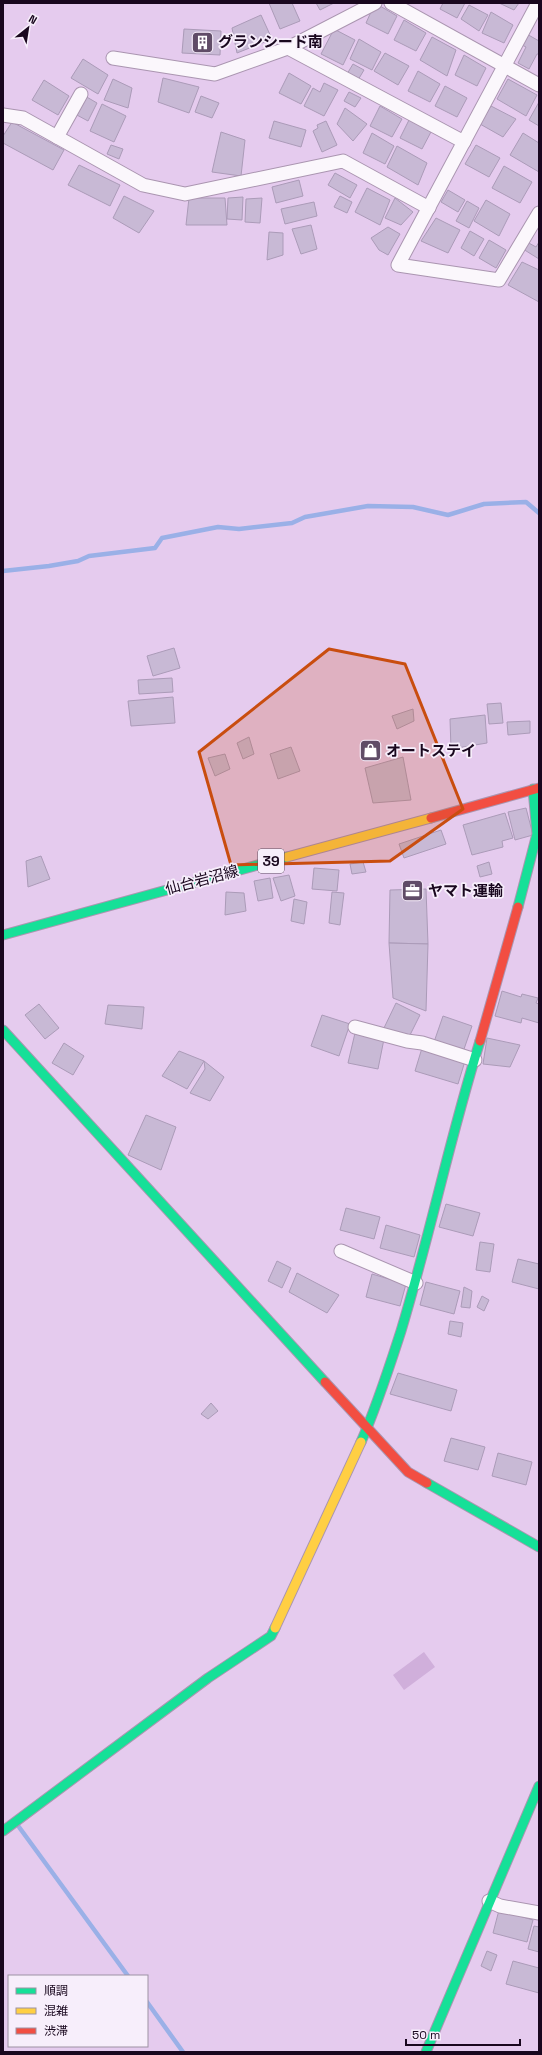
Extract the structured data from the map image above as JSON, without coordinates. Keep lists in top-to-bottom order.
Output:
{
  "streets": {
    "street": ["39", "仙台岩沼線"]
  },
  "places": {
    "building": ["グランシード南"],
    "shop": ["オートステイ"],
    "office": ["ヤマト運輸"]
  },
  "legend": ["順調", "混雑", "渋滞"],
  "scale_bar": "50 m",
  "north": "top right"
}
